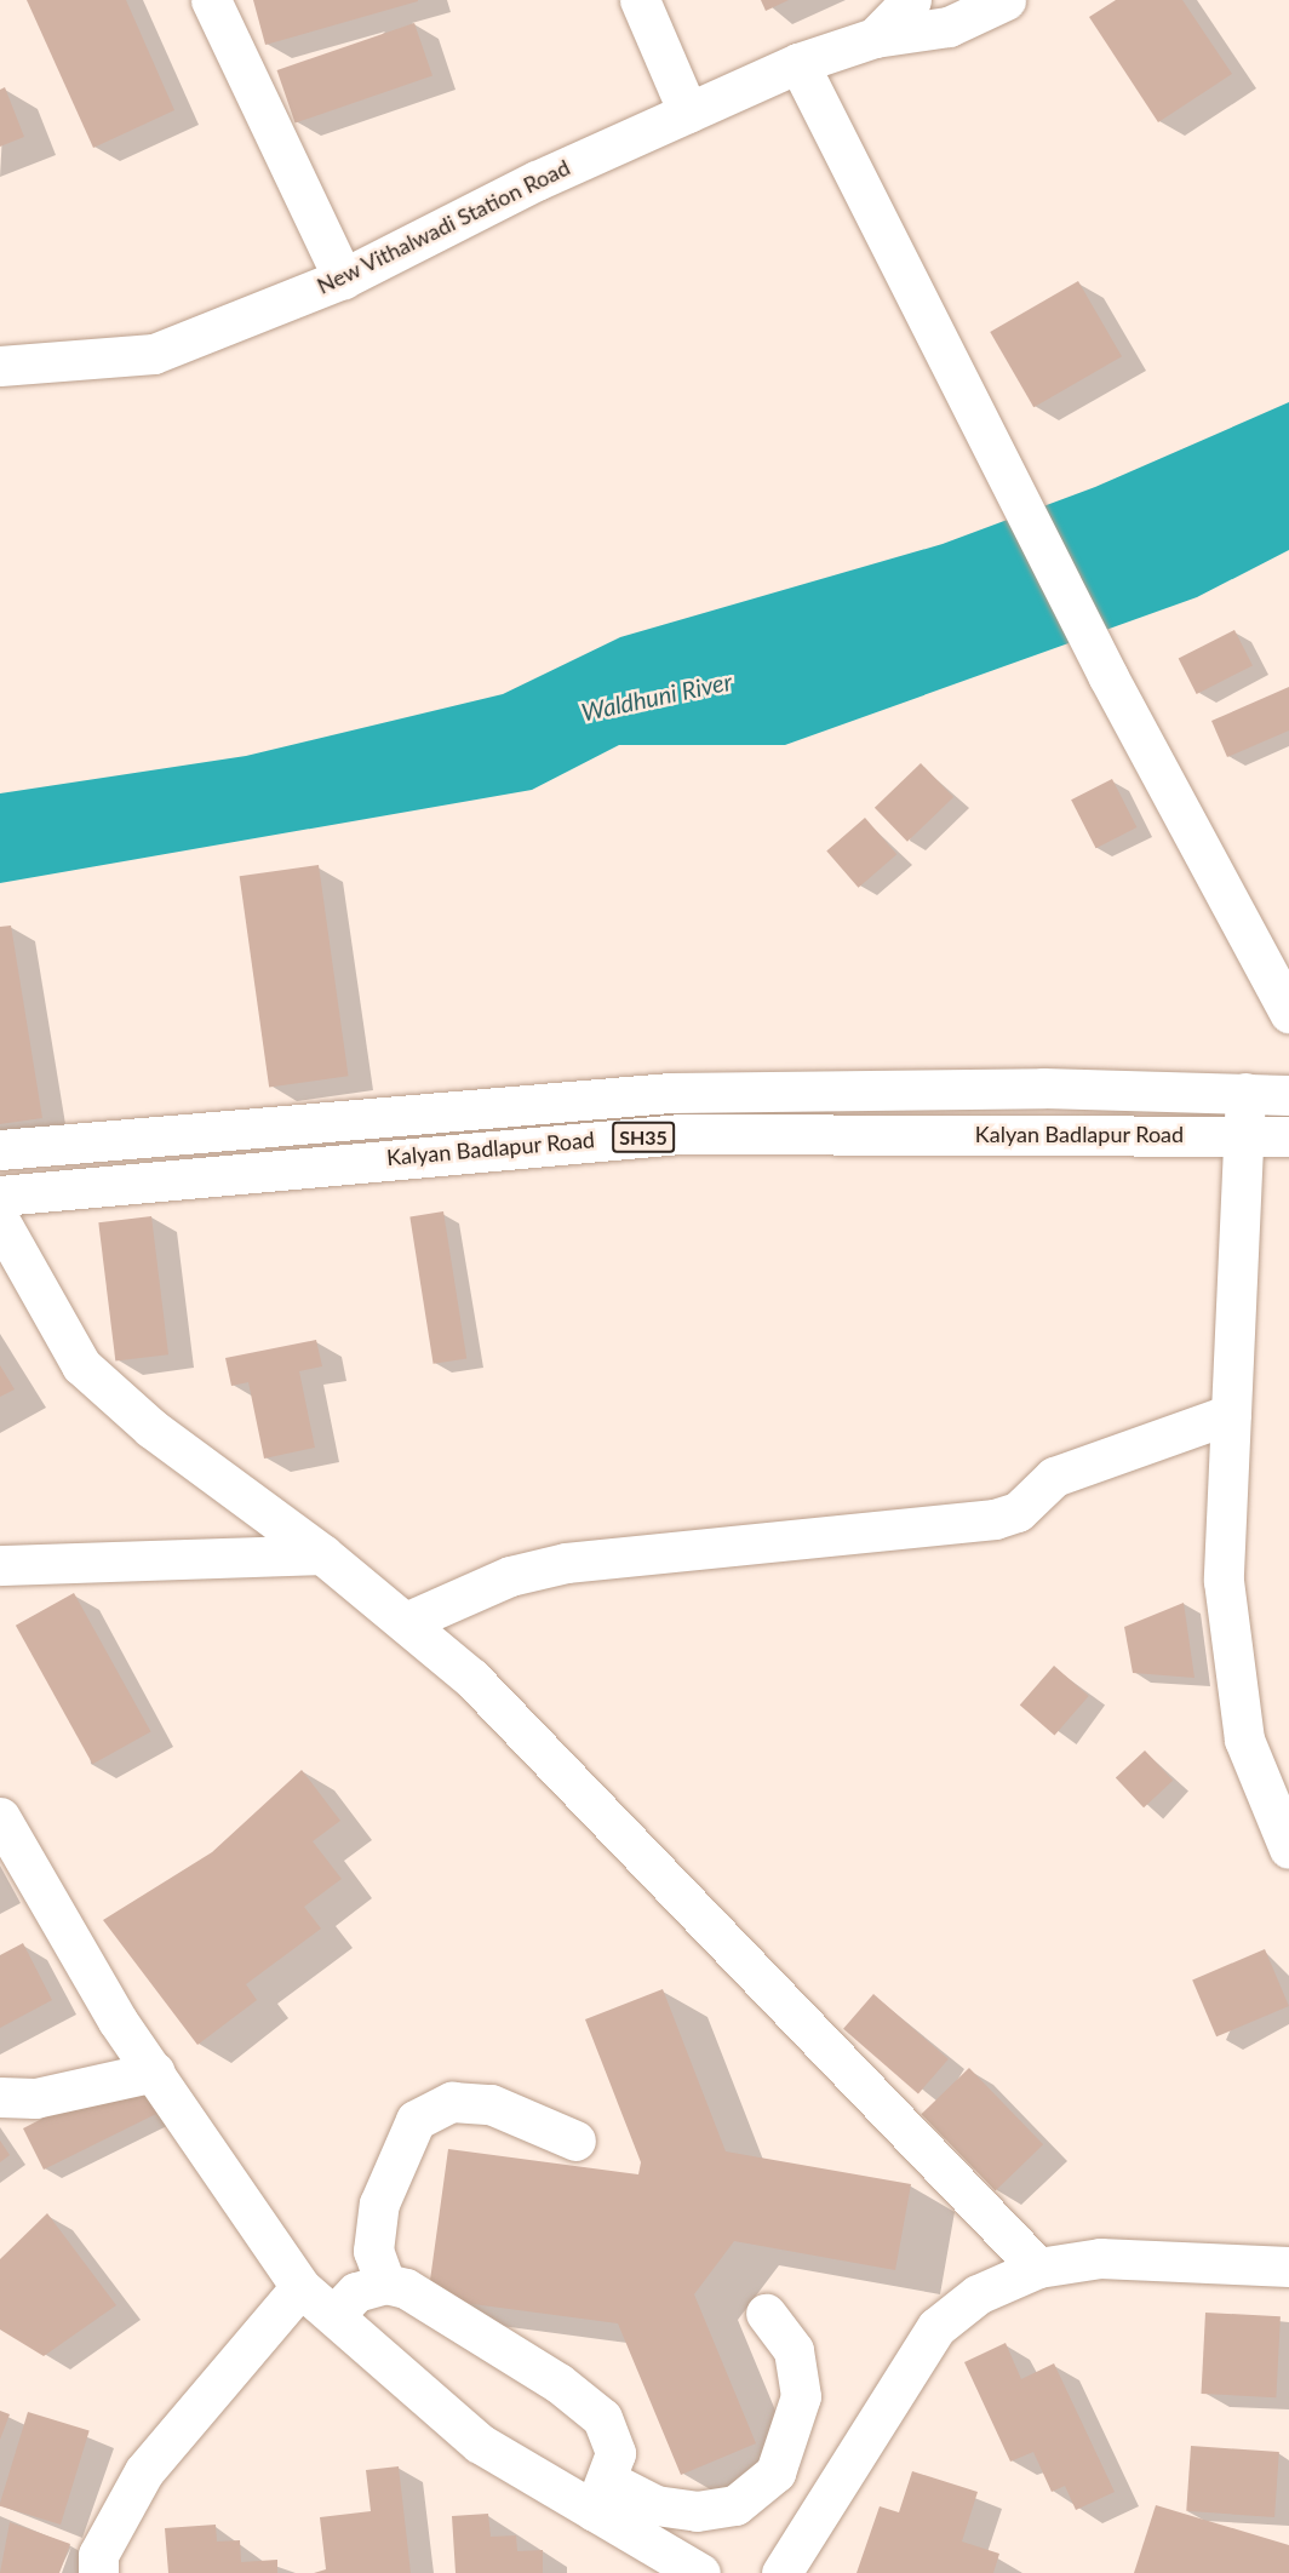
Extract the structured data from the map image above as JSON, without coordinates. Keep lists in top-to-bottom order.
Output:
{
  "streets": {
    "street": ["New Vithalwadi Station Road", "Kalyan Badlapur Road", "SH35"]
  },
  "water": ["Waldhuni River"]
}
